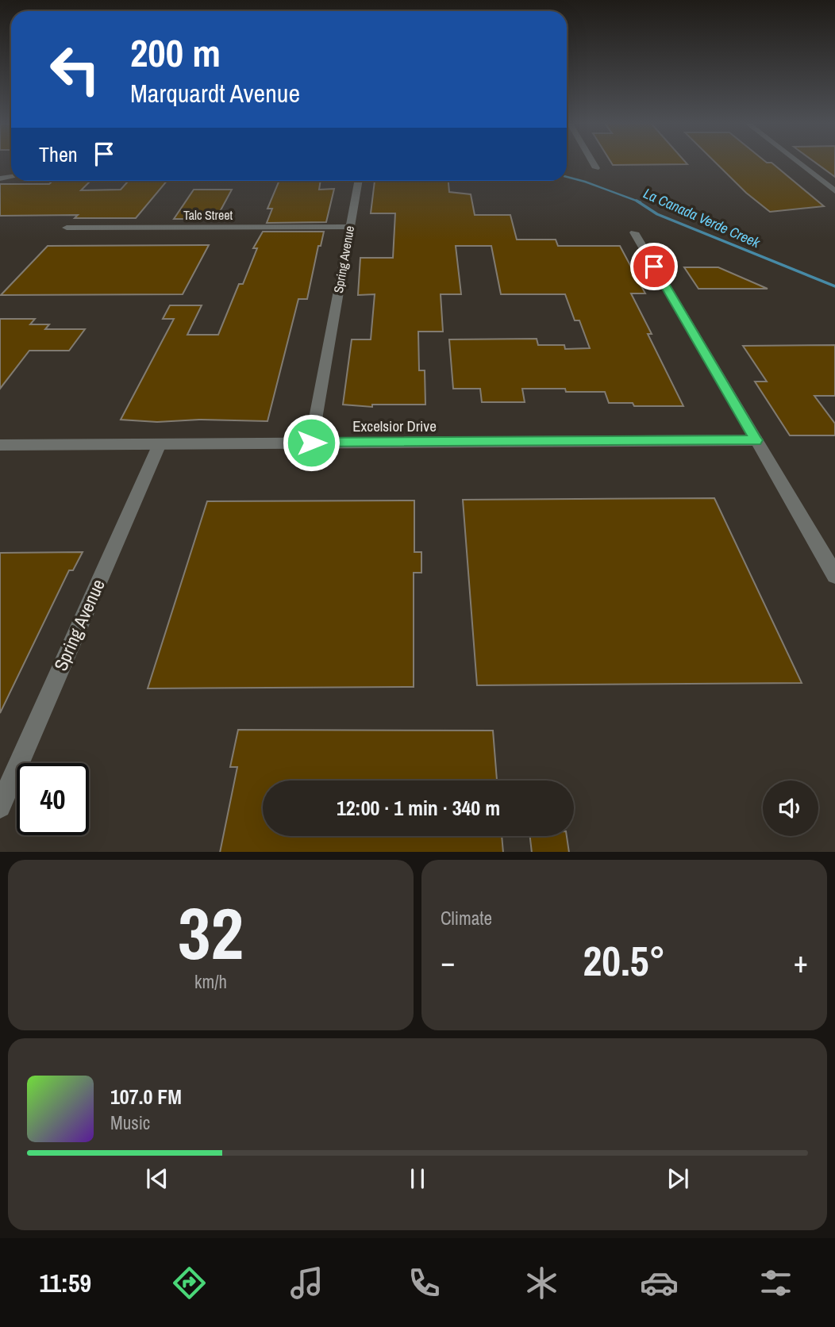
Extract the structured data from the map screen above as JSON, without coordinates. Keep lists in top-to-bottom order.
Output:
{
  "streets": {
    "street": ["Talc Street", "Spring Avenue", "Excelsior Drive"]
  },
  "crossings": [
    ["Talc Street", "Spring Avenue"],
    ["Spring Avenue", "Excelsior Drive"]
  ],
  "water": ["La Canada Verde Creek"],
  "page": {
    "turn": ["200 m", "Marquardt Avenue"],
    "then": "Then",
    "limit": "40",
    "trip": "12:00 · 1 min · 340 m",
    "tile": [
      ["32", "km/h"],
      "Climate"
    ],
    "heat": ["−", "20.5°", "+"],
    "song": ["107.0 FM", "Music"],
    "tabs": "11:59"
  }
}
